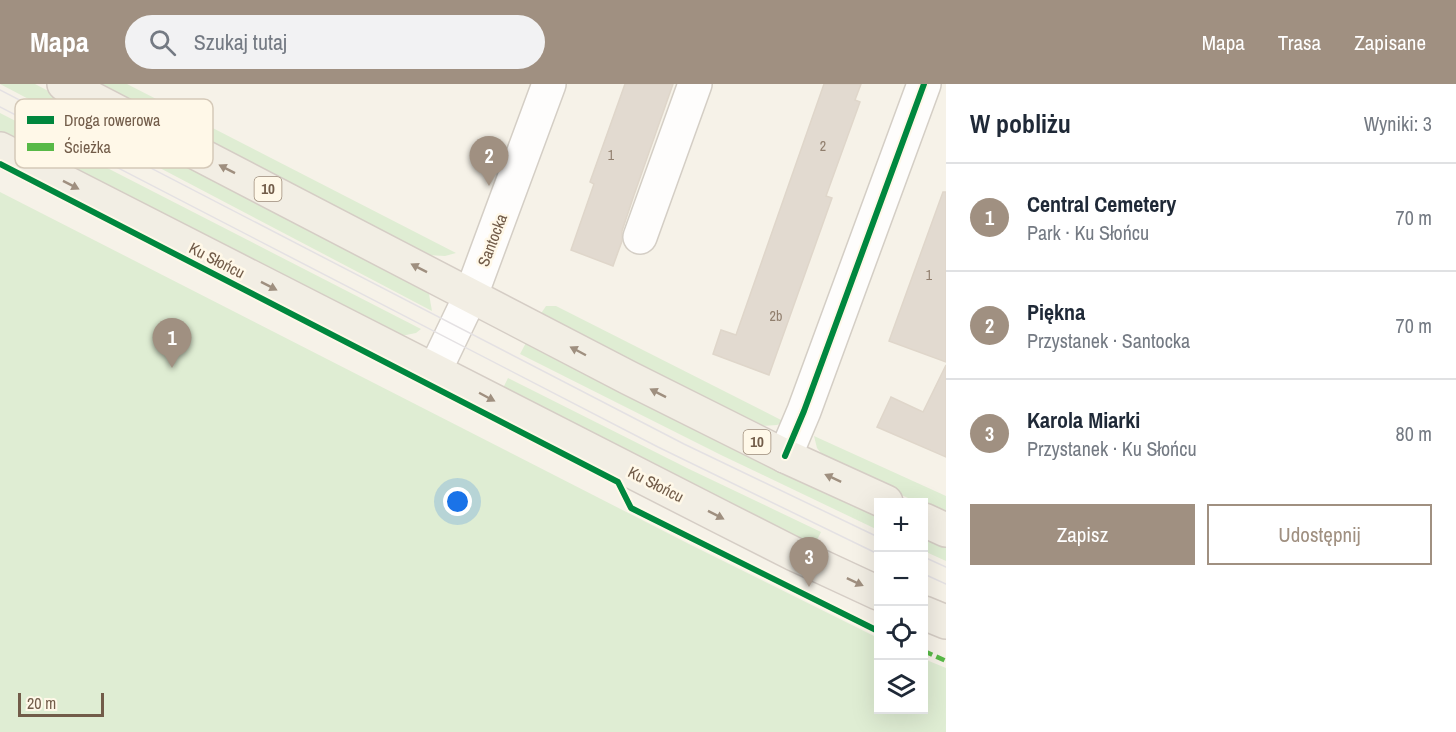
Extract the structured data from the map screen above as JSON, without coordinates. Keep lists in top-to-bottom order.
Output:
{
  "streets": {
    "main road": ["10", "Ku Słońcu"],
    "street": ["Santocka"]
  },
  "crossings": [
    ["10", "Santocka"]
  ],
  "house_numbers": [
    "2",
    "1",
    "1",
    "2b"
  ],
  "legend": ["Droga rowerowa", "Ścieżka"],
  "scale_bar": "20 m",
  "page": {
    "header": "Mapa",
    "search": "Szukaj tutaj",
    "nav": ["Mapa", "Trasa", "Zapisane"],
    "heading": ["W pobliżu", "Wyniki: 3"],
    "pins": ["2", "1", "3"],
    "list": [
      {
        "mark": "1",
        "name": "Central Cemetery",
        "note": "Park · Ku Słońcu",
        "value": "70 m"
      },
      {
        "mark": "2",
        "name": "Piękna",
        "note": "Przystanek · Santocka",
        "value": "70 m"
      },
      {
        "mark": "3",
        "name": "Karola Miarki",
        "note": "Przystanek · Ku Słońcu",
        "value": "80 m"
      }
    ],
    "buttons": ["Zapisz", "Udostępnij"],
    "map_buttons": ["+", "−"],
    "scale": "20 m"
  }
}
